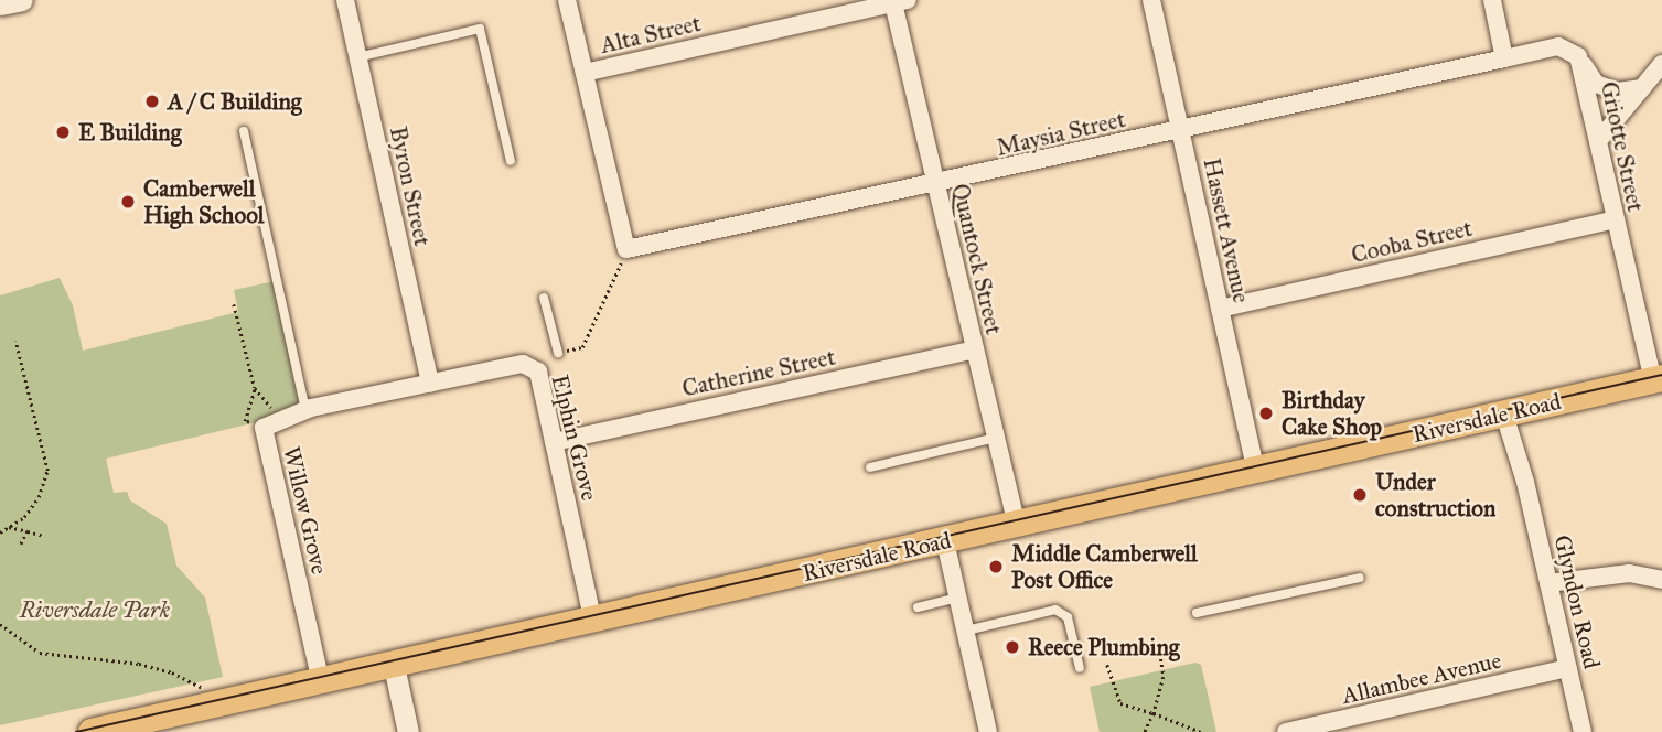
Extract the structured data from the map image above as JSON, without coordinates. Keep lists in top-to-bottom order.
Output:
{
  "streets": {
    "main road": ["Riversdale Road"],
    "street": [
      "Alta Street",
      "Maysia Street",
      "Griotte Street",
      "Byron Street",
      "Hassett Avenue",
      "Cooba Street",
      "Quantock Street",
      "Catherine Street",
      "Elphin Grove",
      "Willow Grove",
      "Glyndon Road",
      "Allambee Avenue"
    ]
  },
  "crossings": [
    ["Alta Street", "Quantock Street"],
    ["Maysia Street", "Griotte Street"],
    ["Maysia Street", "Hassett Avenue"],
    ["Maysia Street", "Quantock Street"],
    ["Griotte Street", "Cooba Street"],
    ["Griotte Street", "Riversdale Road"],
    ["Byron Street", "Elphin Grove"],
    ["Byron Street", "Willow Grove"],
    ["Hassett Avenue", "Cooba Street"],
    ["Hassett Avenue", "Riversdale Road"],
    ["Quantock Street", "Catherine Street"],
    ["Quantock Street", "Riversdale Road"],
    ["Catherine Street", "Elphin Grove"],
    ["Riversdale Road", "Elphin Grove"],
    ["Riversdale Road", "Willow Grove"],
    ["Riversdale Road", "Glyndon Road"],
    ["Elphin Grove", "Willow Grove"],
    ["Glyndon Road", "Allambee Avenue"]
  ],
  "parks": ["Riversdale Park"],
  "places": [
    "A / C Building",
    "E Building",
    "Camberwell High School",
    "Birthday Cake Shop",
    "Under construction",
    "Middle Camberwell Post Office",
    "Reece Plumbing"
  ]
}
